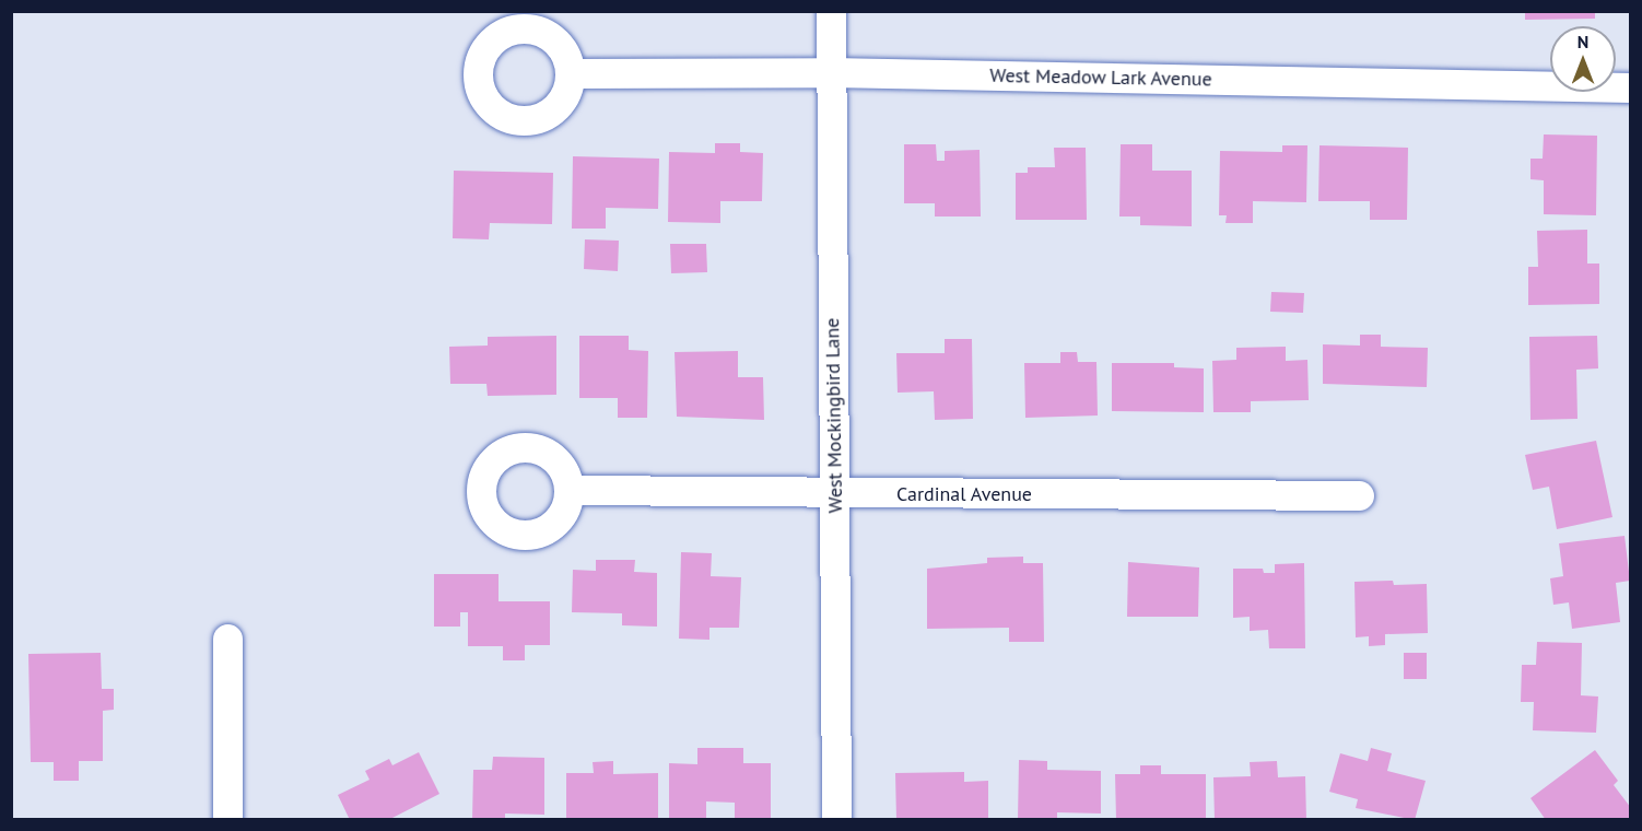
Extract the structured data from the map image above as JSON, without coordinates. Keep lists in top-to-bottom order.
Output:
{
  "streets": {
    "street": ["West Meadow Lark Avenue", "West Mockingbird Lane", "Cardinal Avenue"]
  },
  "crossings": [
    ["West Meadow Lark Avenue", "West Mockingbird Lane"],
    ["West Mockingbird Lane", "Cardinal Avenue"]
  ],
  "north": "top"
}
